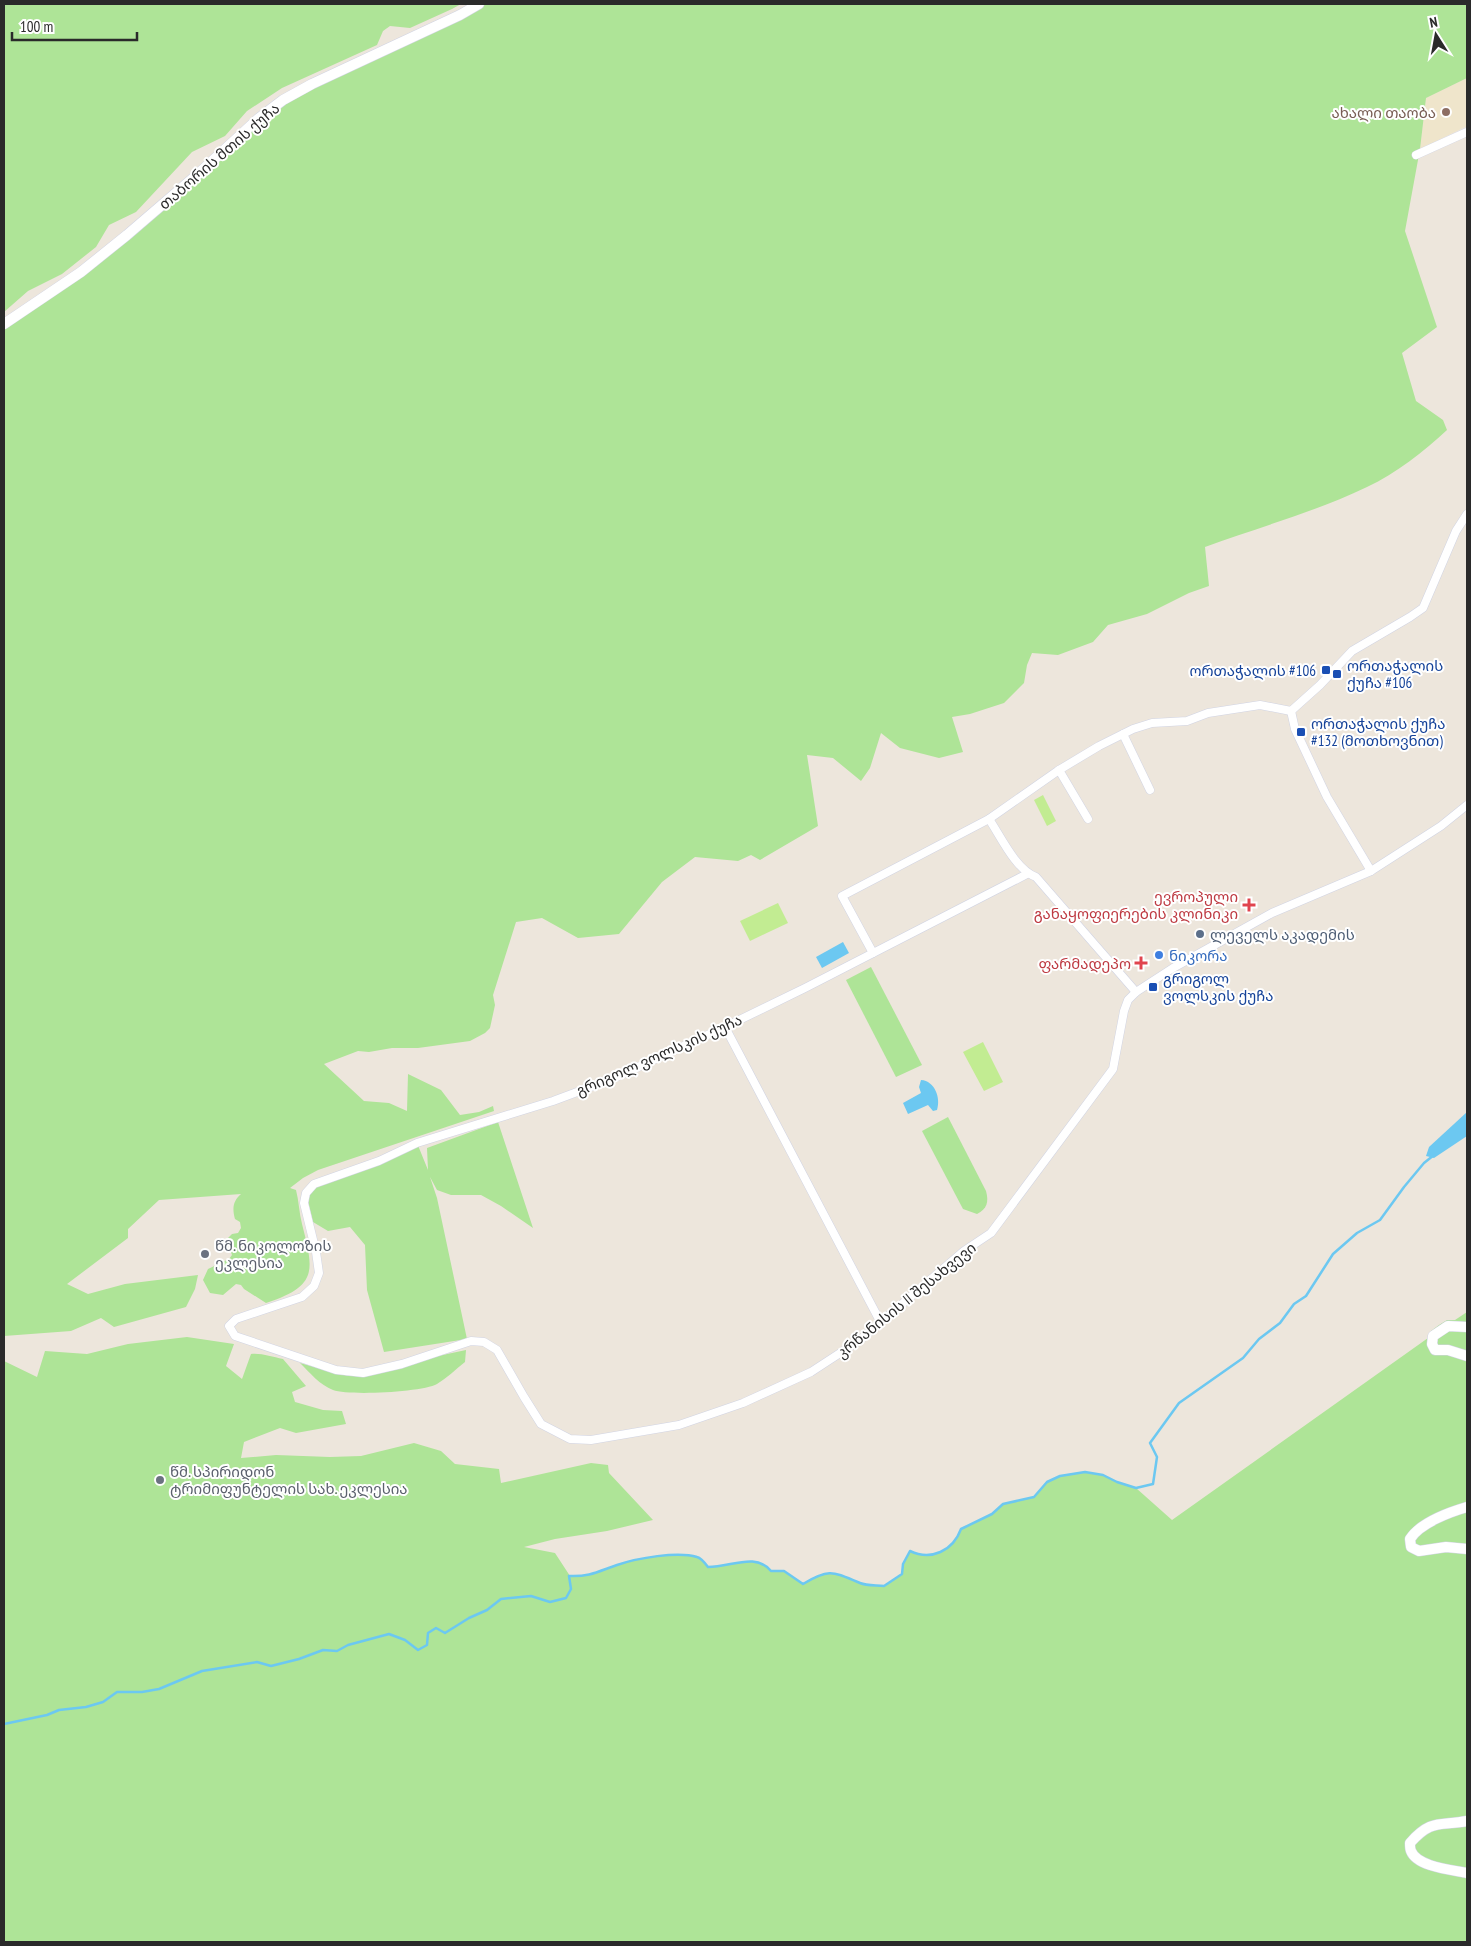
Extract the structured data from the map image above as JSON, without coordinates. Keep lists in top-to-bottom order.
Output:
{
  "streets": {
    "main road": ["თაბორის მთის ქუჩა"],
    "street": ["გრიგოლ ვოლსკის ქუჩა", "კრწანისის II შესახვევი"]
  },
  "crossings": [
    ["გრიგოლ ვოლსკის ქუჩა", "კრწანისის II შესახვევი"]
  ],
  "places": {
    "other": [
      "ახალი თაობა",
      "ლეველს აკადემის",
      "ნიკორა",
      "წმ. ნიკოლოზის ეკლესია",
      "წმ. სპირიდონ ტრიმიფუნტელის სახ. ეკლესია"
    ],
    "transit": [
      "ორთაჭალის #106",
      "ორთაჭალის ქუჩა #106",
      "ორთაჭალის ქუჩა #132 (მოთხოვნით)",
      "გრიგოლ ვოლსკის ქუჩა"
    ],
    "health": ["ევროპული განაყოფიერების კლინიკი", "ფარმადეპო"]
  },
  "scale_bar": "100 m",
  "north": "top"
}
